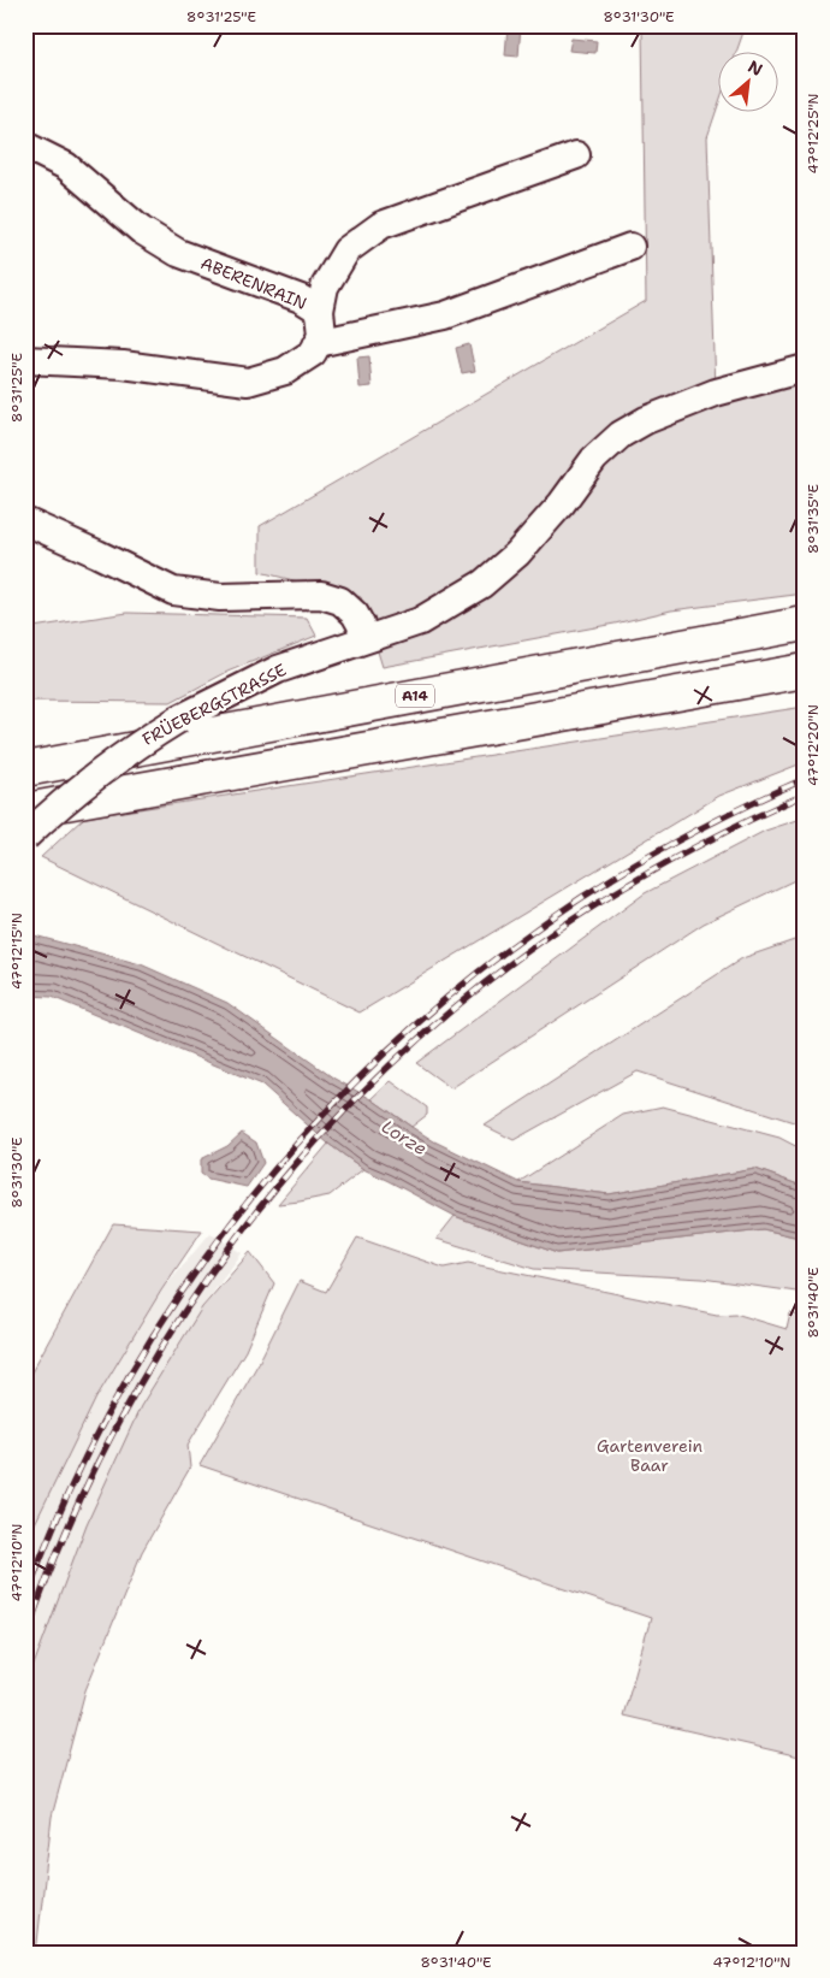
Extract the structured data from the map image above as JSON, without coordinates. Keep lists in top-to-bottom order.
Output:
{
  "streets": {
    "highway": ["A14"],
    "street": ["ABERENRAIN", "FRÜEBERGSTRASSE"]
  },
  "water": ["Lorze"],
  "parks": ["Gartenverein Baar"],
  "north": "top right",
  "coordinates": [
    "8°31'25\"E",
    "8°31'30\"E",
    "47°12'25\"N",
    "8°31'35\"E",
    "47°12'20\"N",
    "47°12'15\"N",
    "8°31'40\"E",
    "47°12'10\"N"
  ]
}
